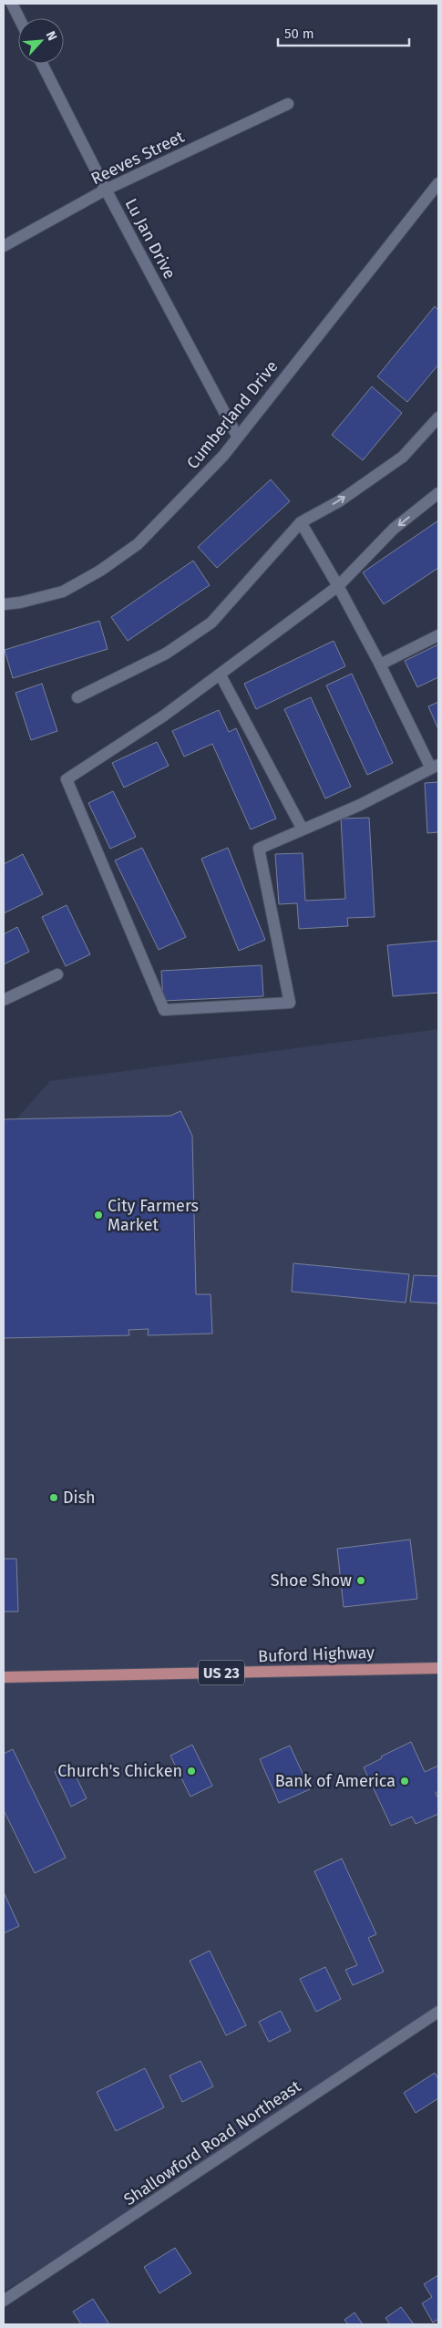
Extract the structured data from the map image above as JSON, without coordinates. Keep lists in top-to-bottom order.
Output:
{
  "streets": {
    "main road": ["Buford Highway", "US 23"],
    "street": [
      "Reeves Street",
      "Lu Jan Drive",
      "Cumberland Drive",
      "Shallowford Road Northeast"
    ]
  },
  "crossings": [
    ["Reeves Street", "Lu Jan Drive"],
    ["Lu Jan Drive", "Cumberland Drive"]
  ],
  "places": [
    "City Farmers Market",
    "Dish",
    "Shoe Show",
    "Church's Chicken",
    "Bank of America"
  ],
  "scale_bar": "50 m",
  "north": "top right"
}
